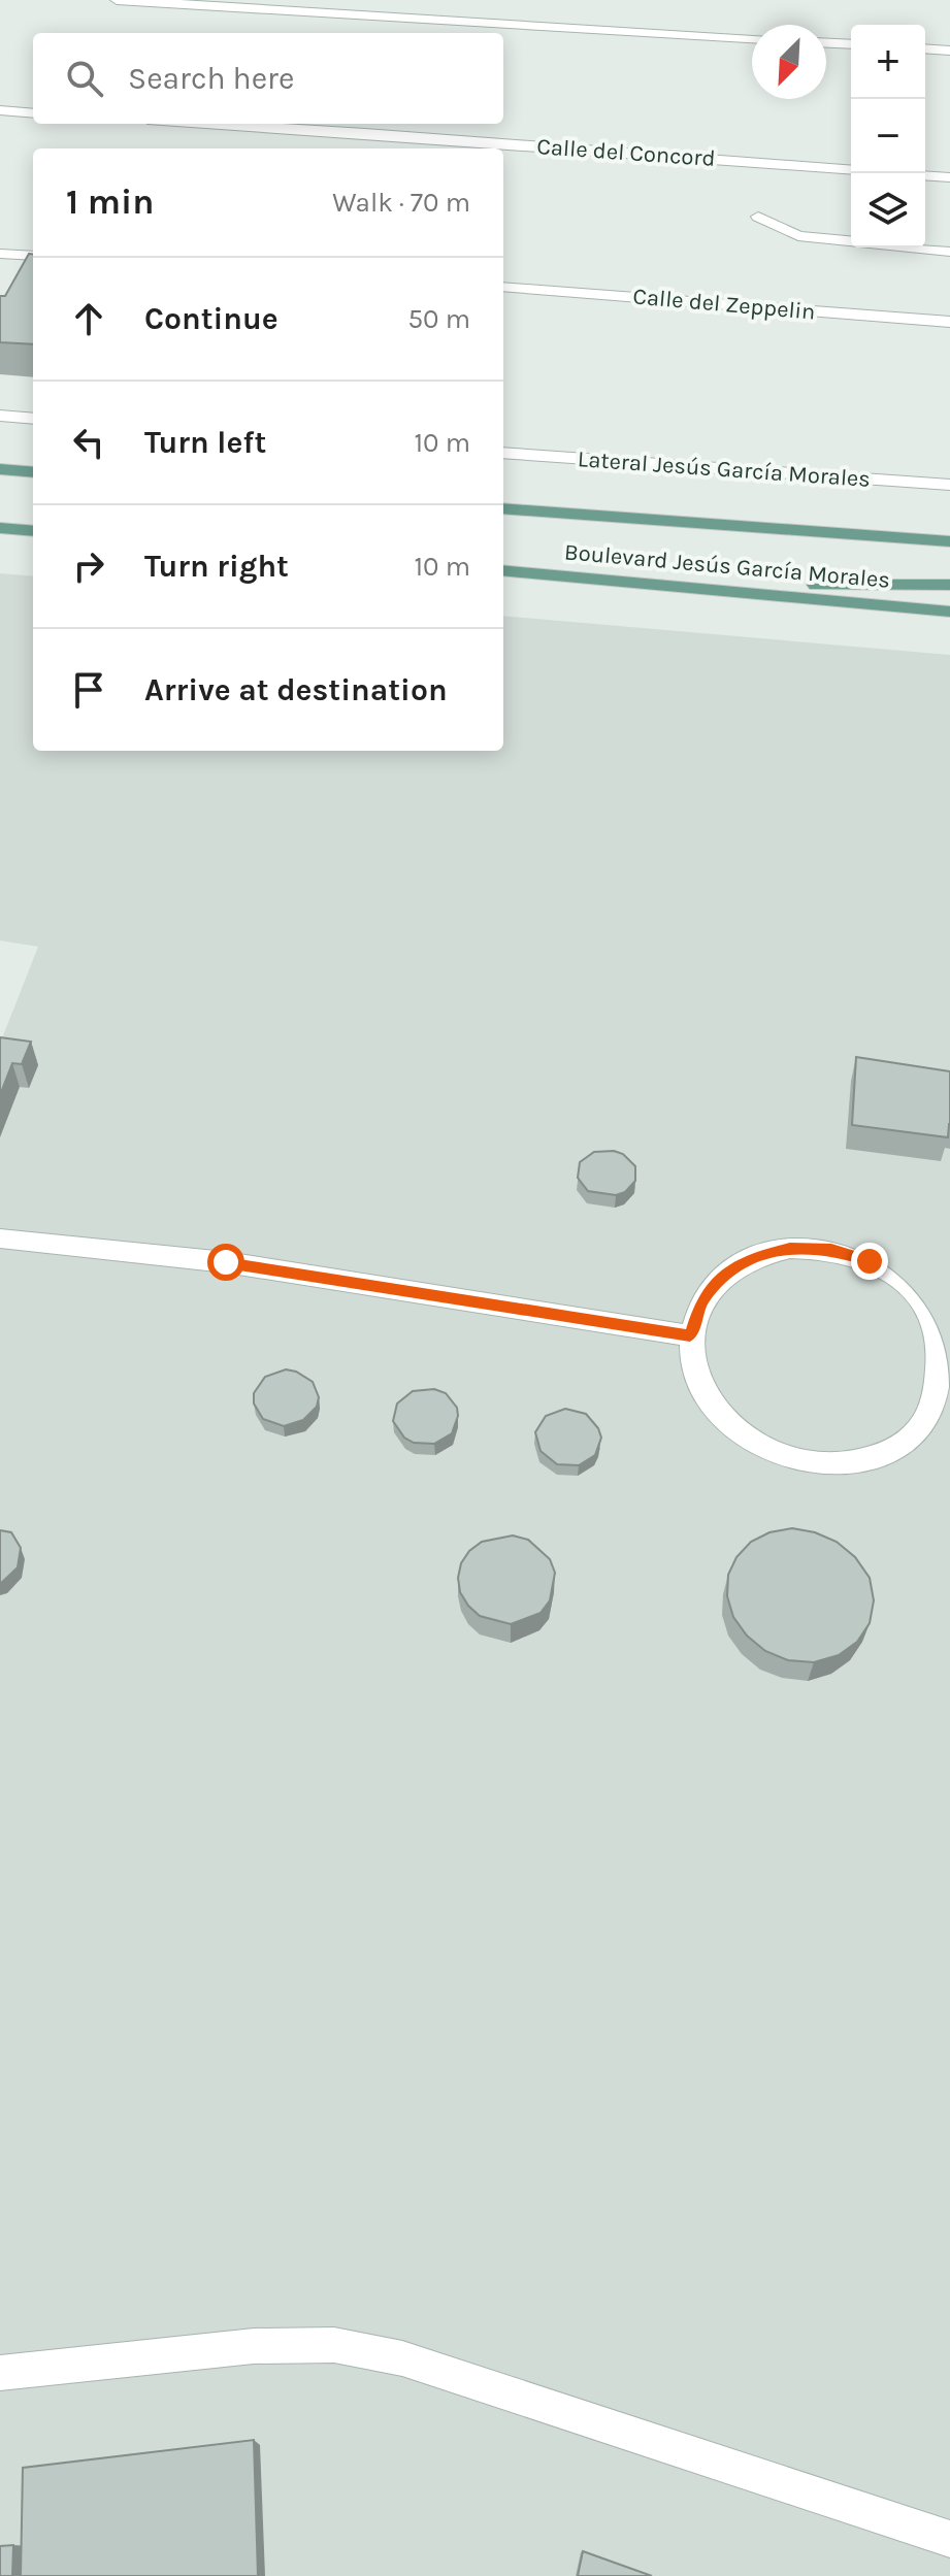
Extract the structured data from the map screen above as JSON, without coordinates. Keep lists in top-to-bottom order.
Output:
{
  "streets": {
    "main road": ["Boulevard Jesús García Morales"],
    "street": ["Calle del Concord", "Calle del Zeppelin", "Lateral Jesús García Morales"]
  },
  "north": "bottom left",
  "page": {
    "map_buttons": ["+", "−"],
    "search": "Search here",
    "heading": ["1 min", "Walk · 70 m"],
    "list": [
      ["Continue", "50 m"],
      ["Turn left", "10 m"],
      ["Turn right", "10 m"],
      "Arrive at destination"
    ]
  }
}
